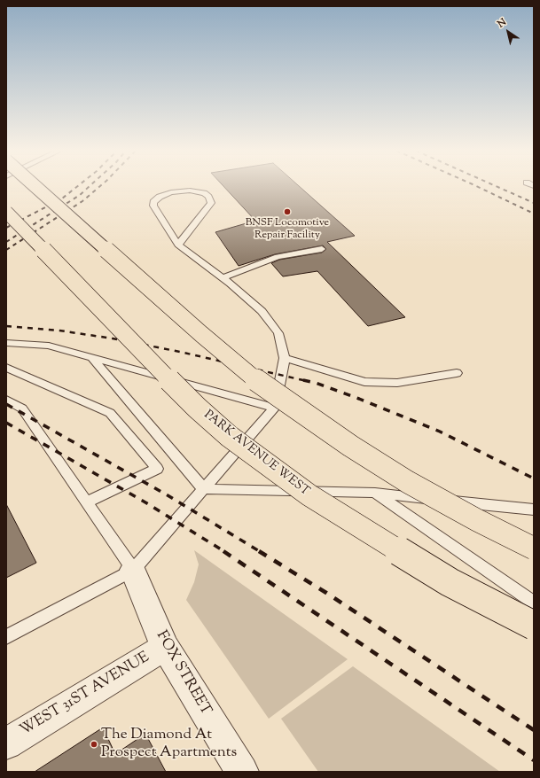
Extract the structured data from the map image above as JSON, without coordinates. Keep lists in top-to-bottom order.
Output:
{
  "streets": {
    "main road": ["PARK AVENUE WEST"],
    "street": ["FOX STREET", "WEST 31ST AVENUE"]
  },
  "crossings": [
    ["FOX STREET", "WEST 31ST AVENUE"]
  ],
  "places": ["BNSF Locomotive Repair Facility", "The Diamond At Prospect Apartments"],
  "north": "top left"
}
